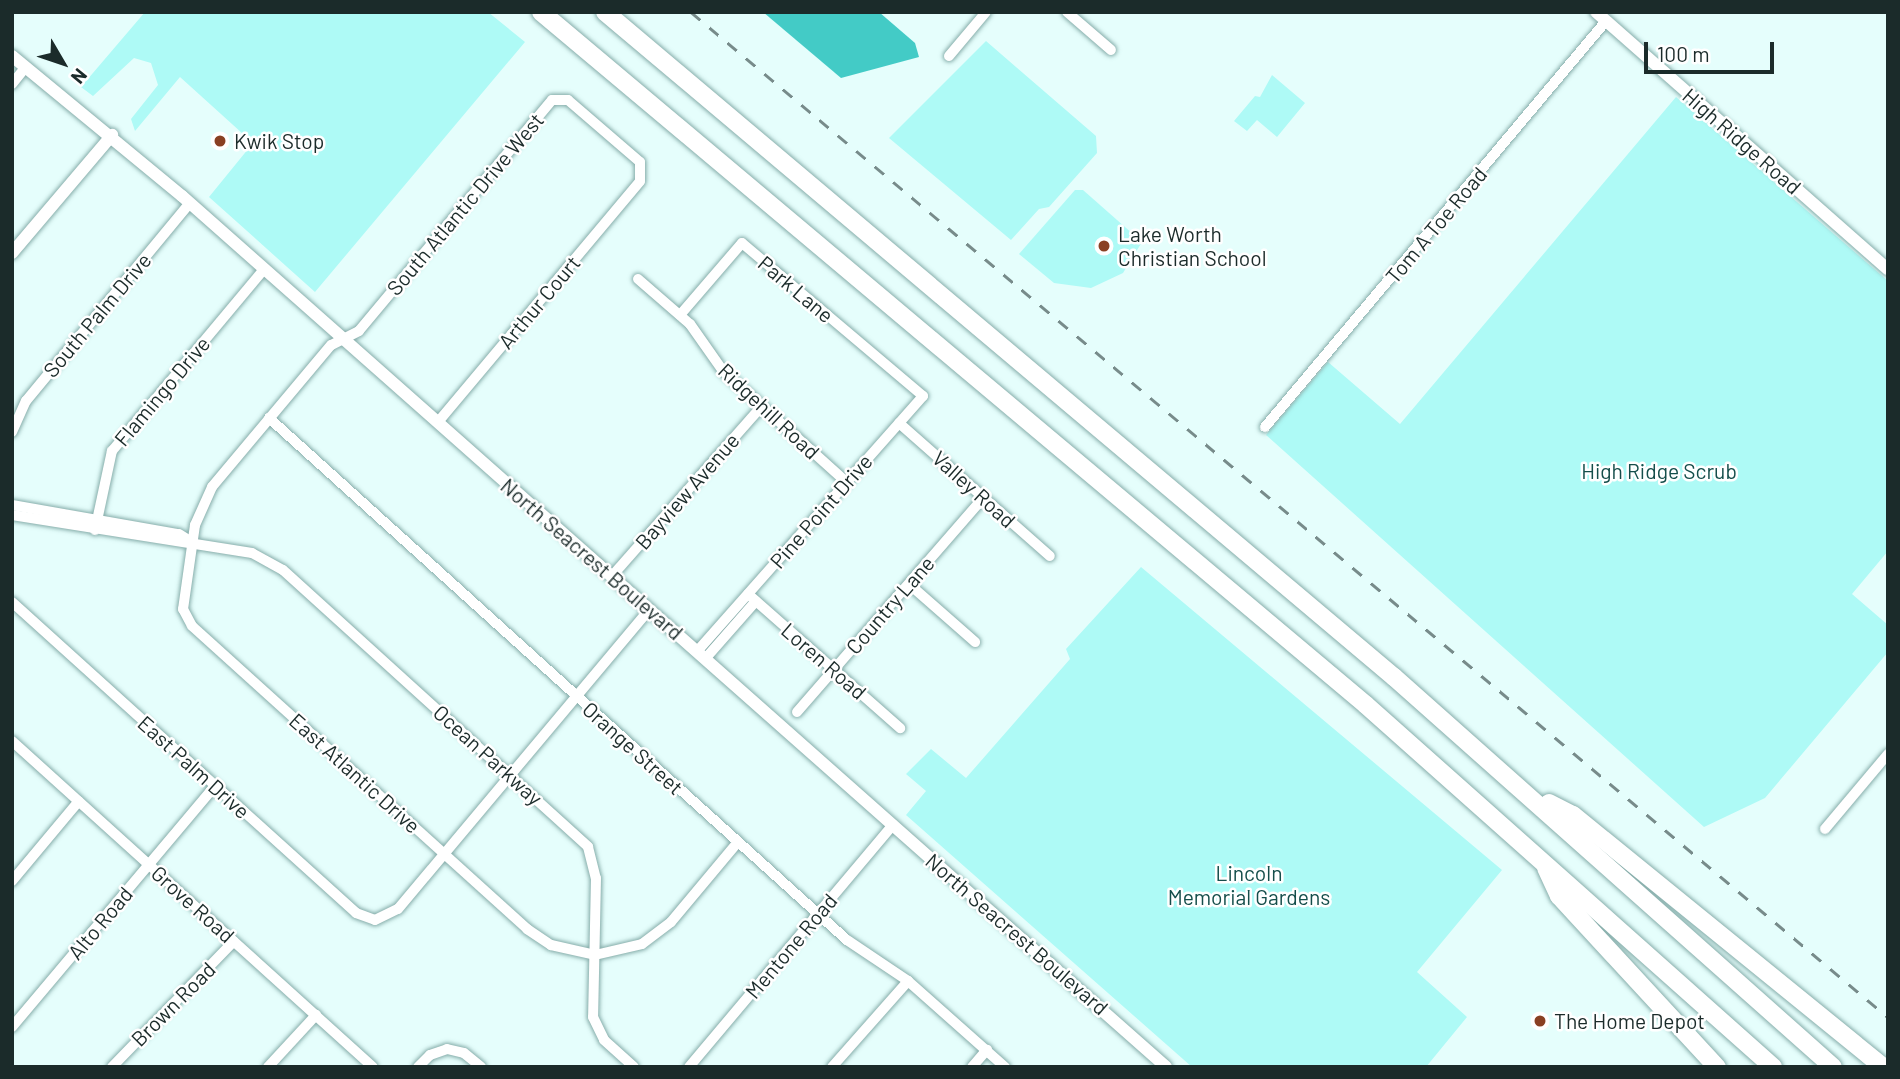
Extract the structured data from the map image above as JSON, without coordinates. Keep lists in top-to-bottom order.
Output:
{
  "streets": {
    "street": [
      "High Ridge Road",
      "South Atlantic Drive West",
      "Tom A Toe Road",
      "Park Lane",
      "Arthur Court",
      "South Palm Drive",
      "Flamingo Drive",
      "Ridgehill Road",
      "Valley Road",
      "Bayview Avenue",
      "Pine Point Drive",
      "North Seacrest Boulevard",
      "Country Lane",
      "Loren Road",
      "Orange Street",
      "Ocean Parkway",
      "East Palm Drive",
      "East Atlantic Drive",
      "Grove Road",
      "Alto Road",
      "Mentone Road",
      "Brown Road"
    ]
  },
  "crossings": [
    ["High Ridge Road", "Tom A Toe Road"],
    ["South Atlantic Drive West", "Arthur Court"],
    ["South Atlantic Drive West", "North Seacrest Boulevard"],
    ["South Atlantic Drive West", "East Atlantic Drive"],
    ["Park Lane", "Ridgehill Road"],
    ["Park Lane", "Pine Point Drive"],
    ["Arthur Court", "North Seacrest Boulevard"],
    ["South Palm Drive", "North Seacrest Boulevard"],
    ["Flamingo Drive", "North Seacrest Boulevard"],
    ["Flamingo Drive", "Ocean Parkway"],
    ["Ridgehill Road", "Bayview Avenue"],
    ["Ridgehill Road", "Pine Point Drive"],
    ["Valley Road", "Pine Point Drive"],
    ["Valley Road", "Country Lane"],
    ["Bayview Avenue", "North Seacrest Boulevard"],
    ["Pine Point Drive", "North Seacrest Boulevard"],
    ["Pine Point Drive", "Loren Road"],
    ["North Seacrest Boulevard", "East Atlantic Drive"],
    ["North Seacrest Boulevard", "Mentone Road"],
    ["Country Lane", "Loren Road"],
    ["Orange Street", "East Atlantic Drive"],
    ["Orange Street", "Mentone Road"],
    ["Ocean Parkway", "East Atlantic Drive"],
    ["East Palm Drive", "East Atlantic Drive"],
    ["East Palm Drive", "Alto Road"],
    ["Grove Road", "Alto Road"],
    ["Grove Road", "Brown Road"]
  ],
  "parks": ["High Ridge Scrub", "Lincoln Memorial Gardens"],
  "places": ["Kwik Stop", "Lake Worth Christian School", "The Home Depot"],
  "scale_bar": "100 m",
  "north": "bottom right"
}
